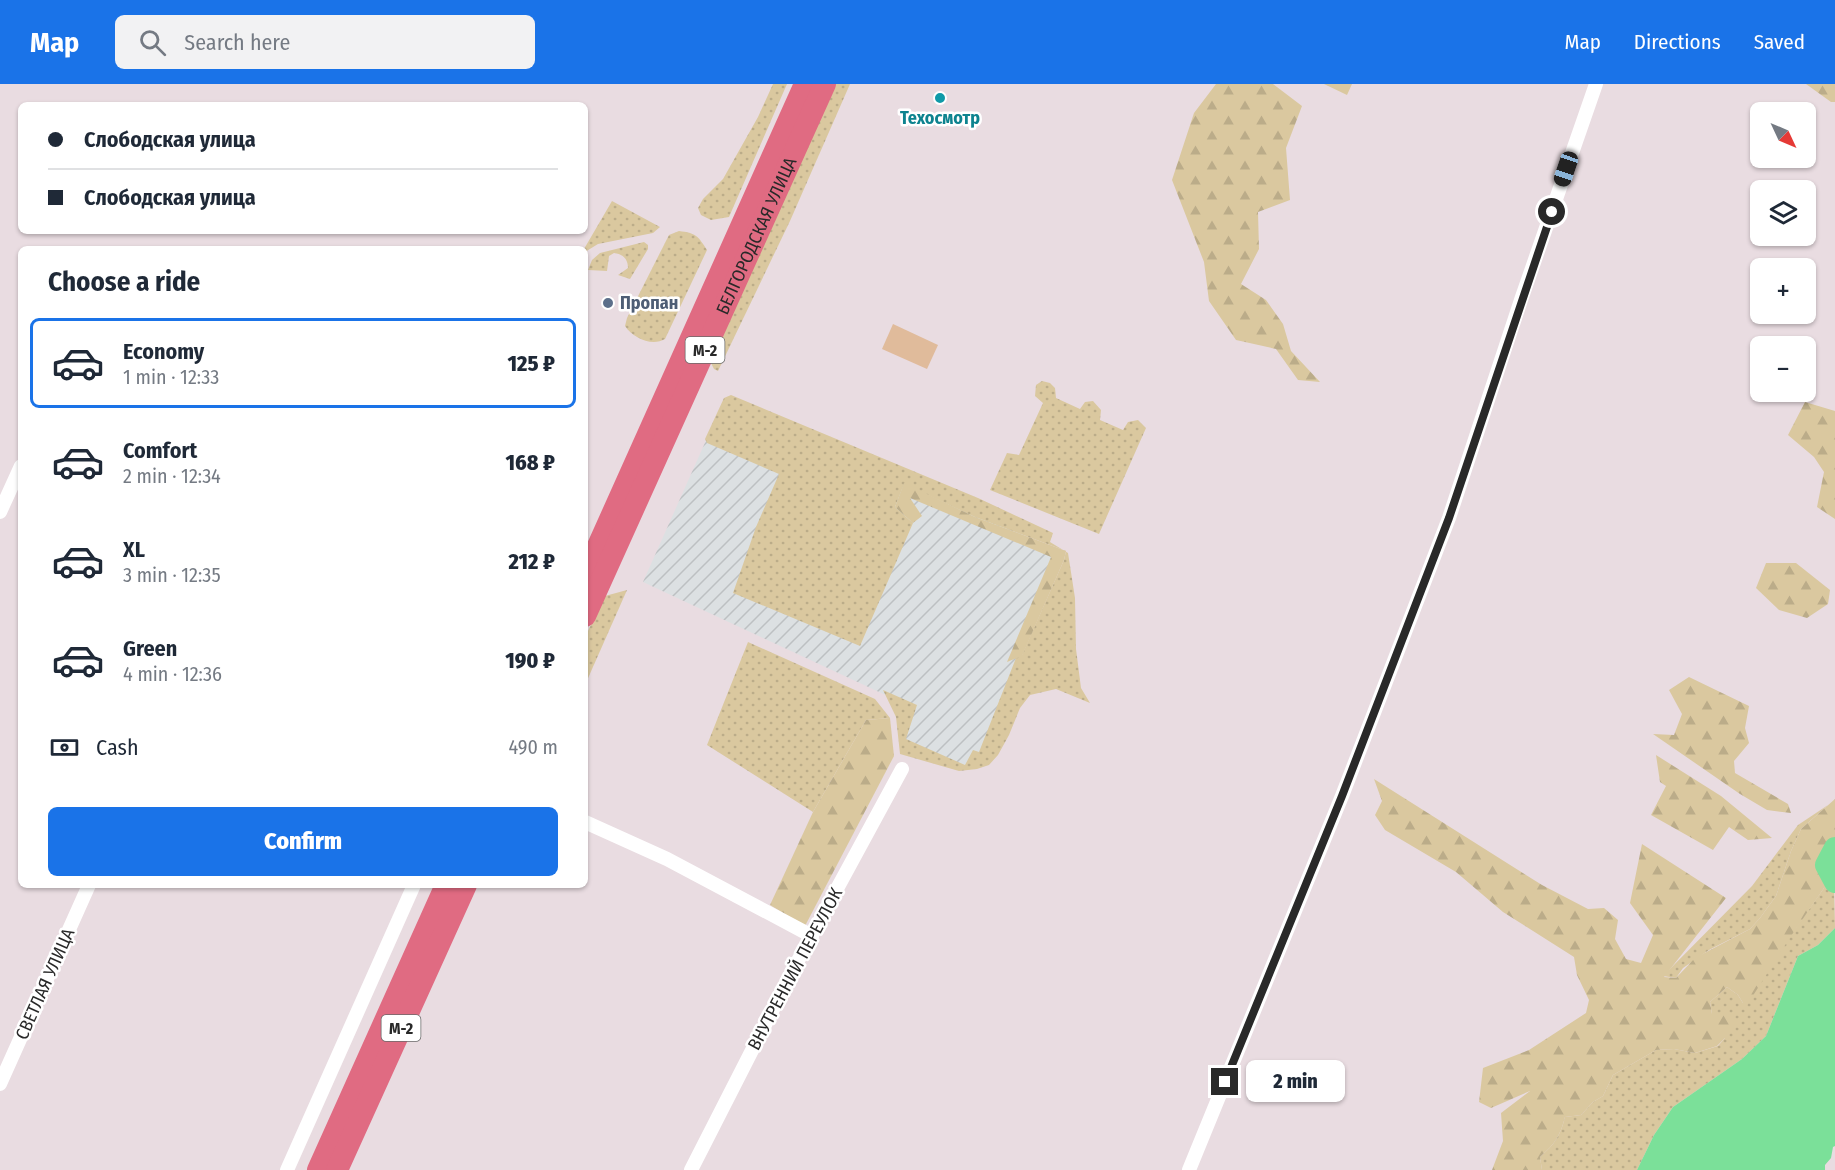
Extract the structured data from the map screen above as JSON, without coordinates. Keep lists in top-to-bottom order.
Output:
{
  "streets": {
    "main road": ["БЕЛГОРОДСКАЯ УЛИЦА", "М-2"],
    "street": ["ВНУТРЕННИЙ ПЕРЕУЛОК", "СВЕТЛАЯ УЛИЦА"]
  },
  "places": ["Техосмотр", "Пропан"],
  "north": "bottom right",
  "page": {
    "header": "Map",
    "search": "Search here",
    "nav": ["Map", "Directions", "Saved"],
    "map_buttons": ["+", "−"],
    "banner": ["Слободская улица", "Слободская улица"],
    "heading": "Choose a ride",
    "list": [
      {
        "name": "Economy",
        "note": "1 min · 12:33",
        "value": "125 ₽"
      },
      {
        "name": "Comfort",
        "note": "2 min · 12:34",
        "value": "168 ₽"
      },
      {
        "name": "XL",
        "note": "3 min · 12:35",
        "value": "212 ₽"
      },
      {
        "name": "Green",
        "note": "4 min · 12:36",
        "value": "190 ₽"
      }
    ],
    "pay": ["Cash", "490 m"],
    "buttons": "Confirm",
    "bubble": "2 min"
  }
}
